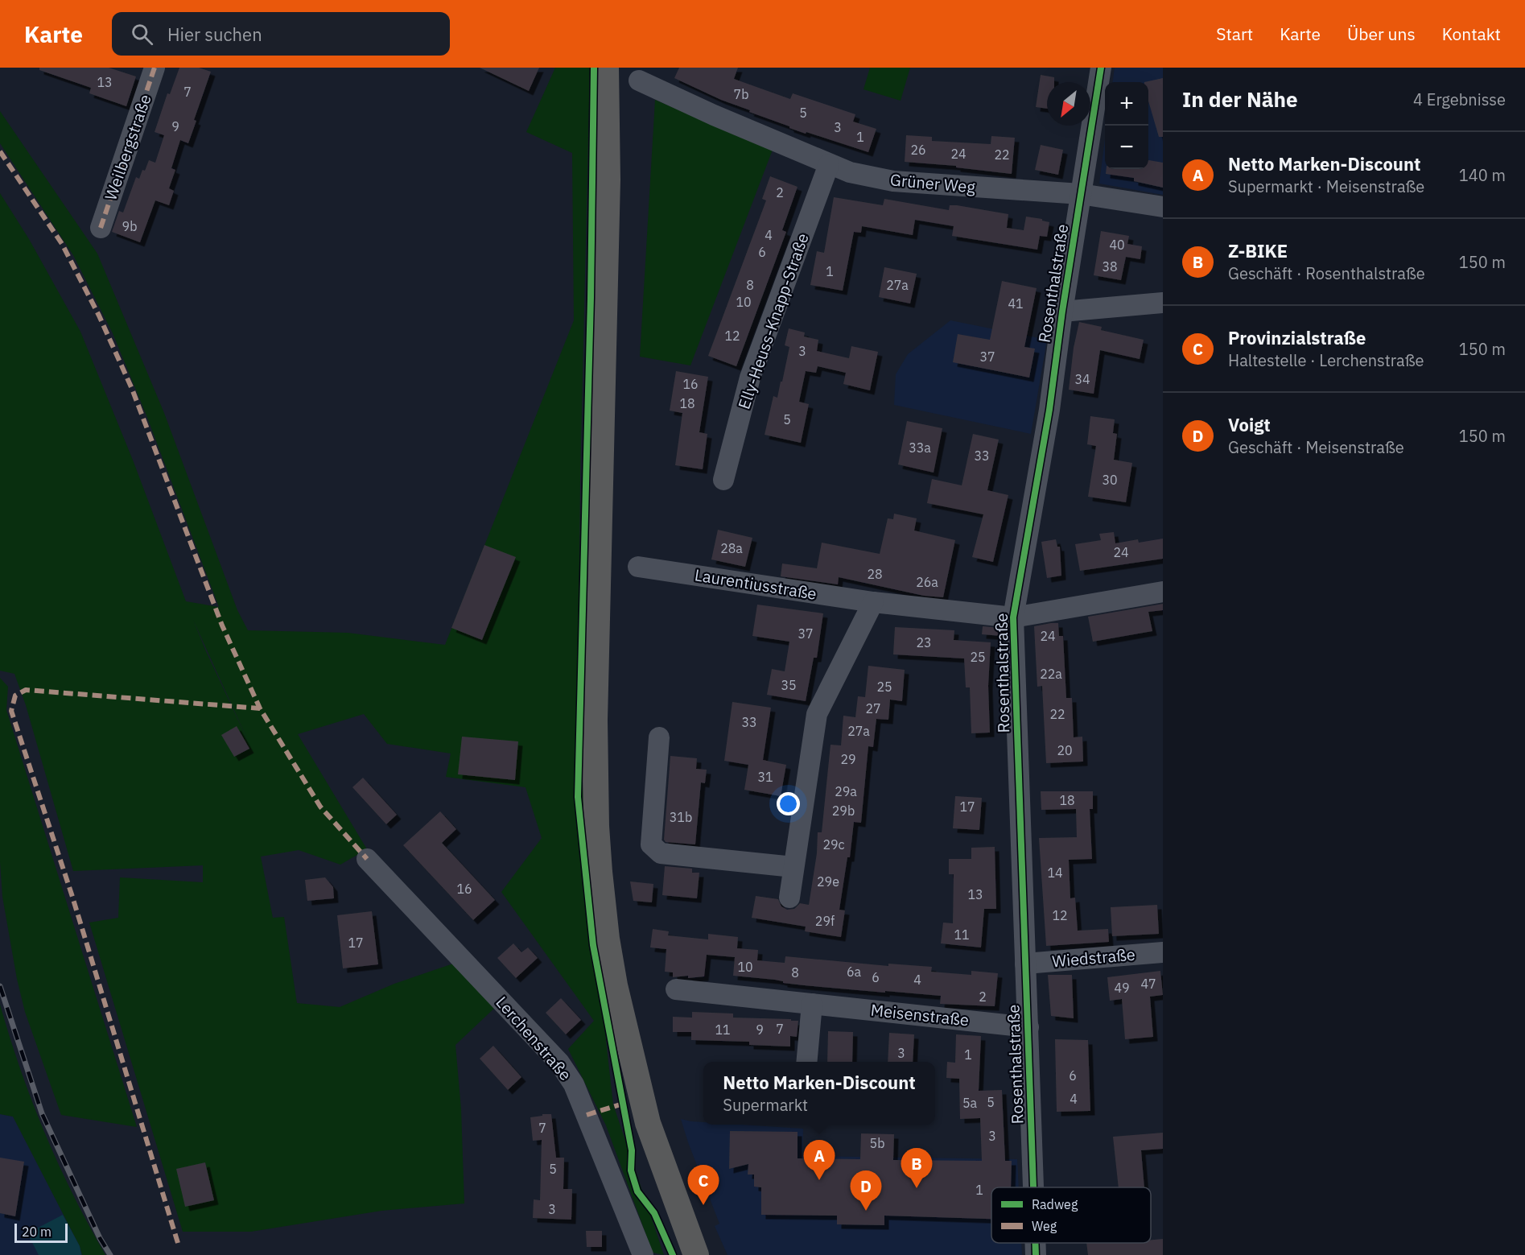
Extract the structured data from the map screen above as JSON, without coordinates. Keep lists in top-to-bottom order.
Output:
{
  "streets": {
    "street": [
      "Weilbergstraße",
      "Grüner Weg",
      "Rosenthalstraße",
      "Elly-Heuss-Knapp-Straße",
      "Laurentiusstraße",
      "Wiedstraße",
      "Meisenstraße",
      "Lerchenstraße"
    ]
  },
  "crossings": [
    ["Grüner Weg", "Rosenthalstraße"],
    ["Grüner Weg", "Elly-Heuss-Knapp-Straße"],
    ["Rosenthalstraße", "Laurentiusstraße"],
    ["Rosenthalstraße", "Wiedstraße"],
    ["Rosenthalstraße", "Meisenstraße"]
  ],
  "house_numbers": [
    "13",
    "7",
    "7b",
    "5",
    "9",
    "3",
    "1",
    "26",
    "24",
    "22",
    "2",
    "9b",
    "4",
    "40",
    "6",
    "38",
    "1",
    "8",
    "27a",
    "10",
    "41",
    "12",
    "3",
    "37",
    "34",
    "16",
    "18",
    "5",
    "33a",
    "33",
    "30",
    "28a",
    "24",
    "28",
    "26a",
    "37",
    "24",
    "23",
    "25",
    "22a",
    "35",
    "25",
    "27",
    "22",
    "33",
    "27a",
    "20",
    "29",
    "31",
    "29a",
    "18",
    "17",
    "29b",
    "31b",
    "29c",
    "14",
    "29e",
    "16",
    "13",
    "12",
    "29f",
    "11",
    "17",
    "10",
    "6a",
    "8",
    "6",
    "4",
    "47",
    "49",
    "2",
    "7",
    "11",
    "9",
    "3",
    "1",
    "6",
    "4",
    "5",
    "5a",
    "7",
    "3",
    "5b",
    "5",
    "1",
    "3"
  ],
  "legend": ["Radweg", "Weg"],
  "scale_bar": "20 m",
  "north": "bottom left",
  "page": {
    "header": "Karte",
    "search": "Hier suchen",
    "nav": [
      "Start",
      "Karte",
      "Über uns",
      "Kontakt"
    ],
    "heading": ["In der Nähe", "4 Ergebnisse"],
    "map_buttons": ["+", "−"],
    "list": [
      {
        "mark": "A",
        "name": "Netto Marken-Discount",
        "note": "Supermarkt · Meisenstraße",
        "value": "140 m"
      },
      {
        "mark": "B",
        "name": "Z-BIKE",
        "note": "Geschäft · Rosenthalstraße",
        "value": "150 m"
      },
      {
        "mark": "C",
        "name": "Provinzialstraße",
        "note": "Haltestelle · Lerchenstraße",
        "value": "150 m"
      },
      {
        "mark": "D",
        "name": "Voigt",
        "note": "Geschäft · Meisenstraße",
        "value": "150 m"
      }
    ],
    "popup": ["Netto Marken-Discount", "Supermarkt"],
    "pins": [
      "A",
      "B",
      "C",
      "D"
    ],
    "scale": "20 m"
  }
}
